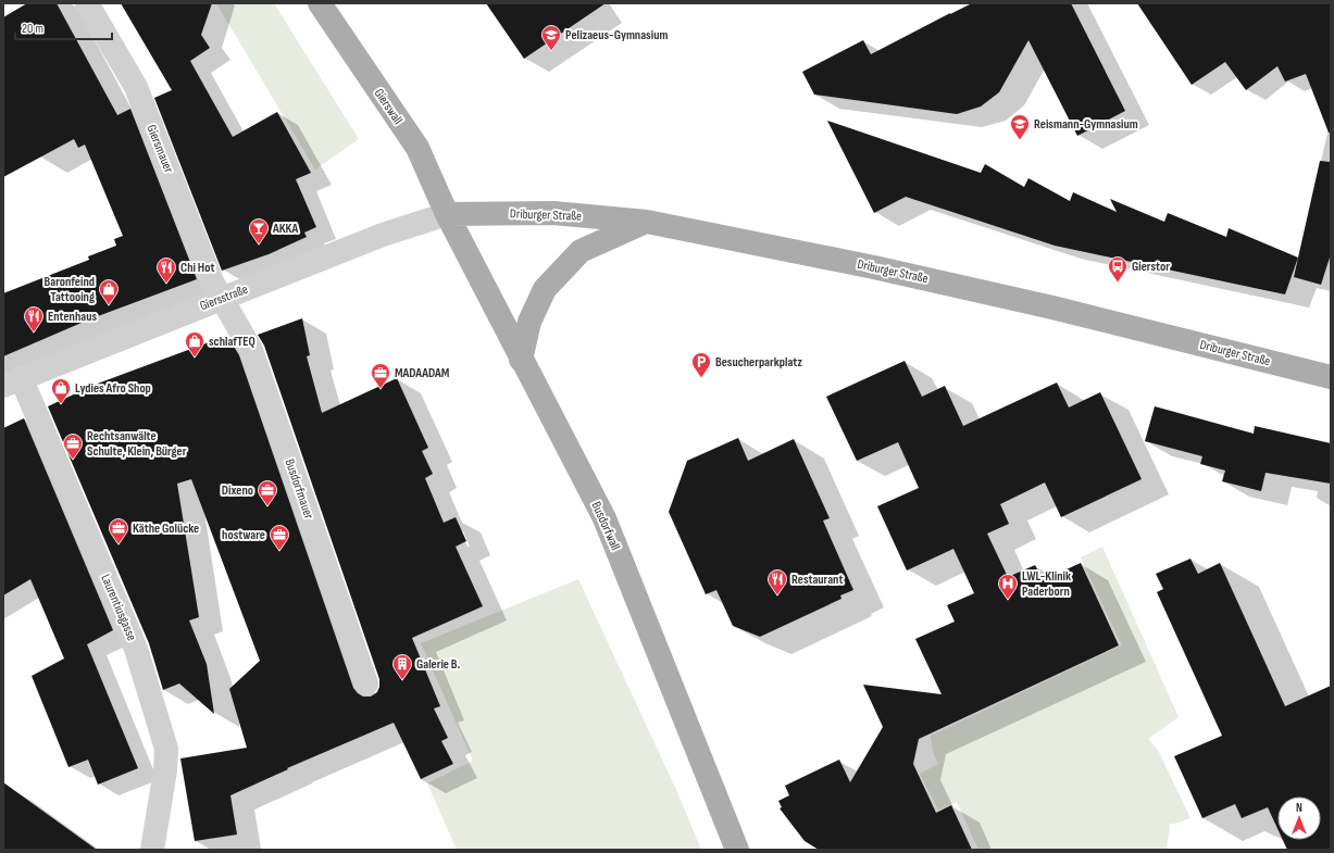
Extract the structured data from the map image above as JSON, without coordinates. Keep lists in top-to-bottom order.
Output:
{
  "streets": {
    "main road": ["Gierswall", "Driburger Straße", "Busdorfwall"],
    "street": [
      "Giersmauer",
      "Giersstraße",
      "Busdorfmauer",
      "Laurentiusgasse"
    ]
  },
  "crossings": [
    ["Gierswall", "Driburger Straße"],
    ["Gierswall", "Giersstraße"],
    ["Gierswall", "Busdorfwall"],
    ["Giersmauer", "Giersstraße"],
    ["Giersmauer", "Busdorfmauer"],
    ["Driburger Straße", "Giersstraße"],
    ["Driburger Straße", "Busdorfwall"],
    ["Giersstraße", "Busdorfmauer"],
    ["Giersstraße", "Busdorfwall"],
    ["Giersstraße", "Laurentiusgasse"]
  ],
  "places": {
    "school or university": ["Pelizaeus-Gymnasium", "Reismann-Gymnasium"],
    "bar": ["AKKA"],
    "bus stop": ["Gierstor"],
    "restaurant": ["Chi Hot", "Entenhaus", "Restaurant"],
    "shop": ["Baronfeind Tattooing", "schlafTEQ", "Lydies Afro Shop"],
    "parking": ["Besucherparkplatz"],
    "office": [
      "MADAADAM",
      "Rechtsanwälte Schulte, Klein, Bürger",
      "Dixeno",
      "Käthe Golücke",
      "hostware"
    ],
    "hospital": ["LWL-Klinik Paderborn"],
    "building": ["Galerie B."]
  },
  "scale_bar": "20 m",
  "north": "top"
}
